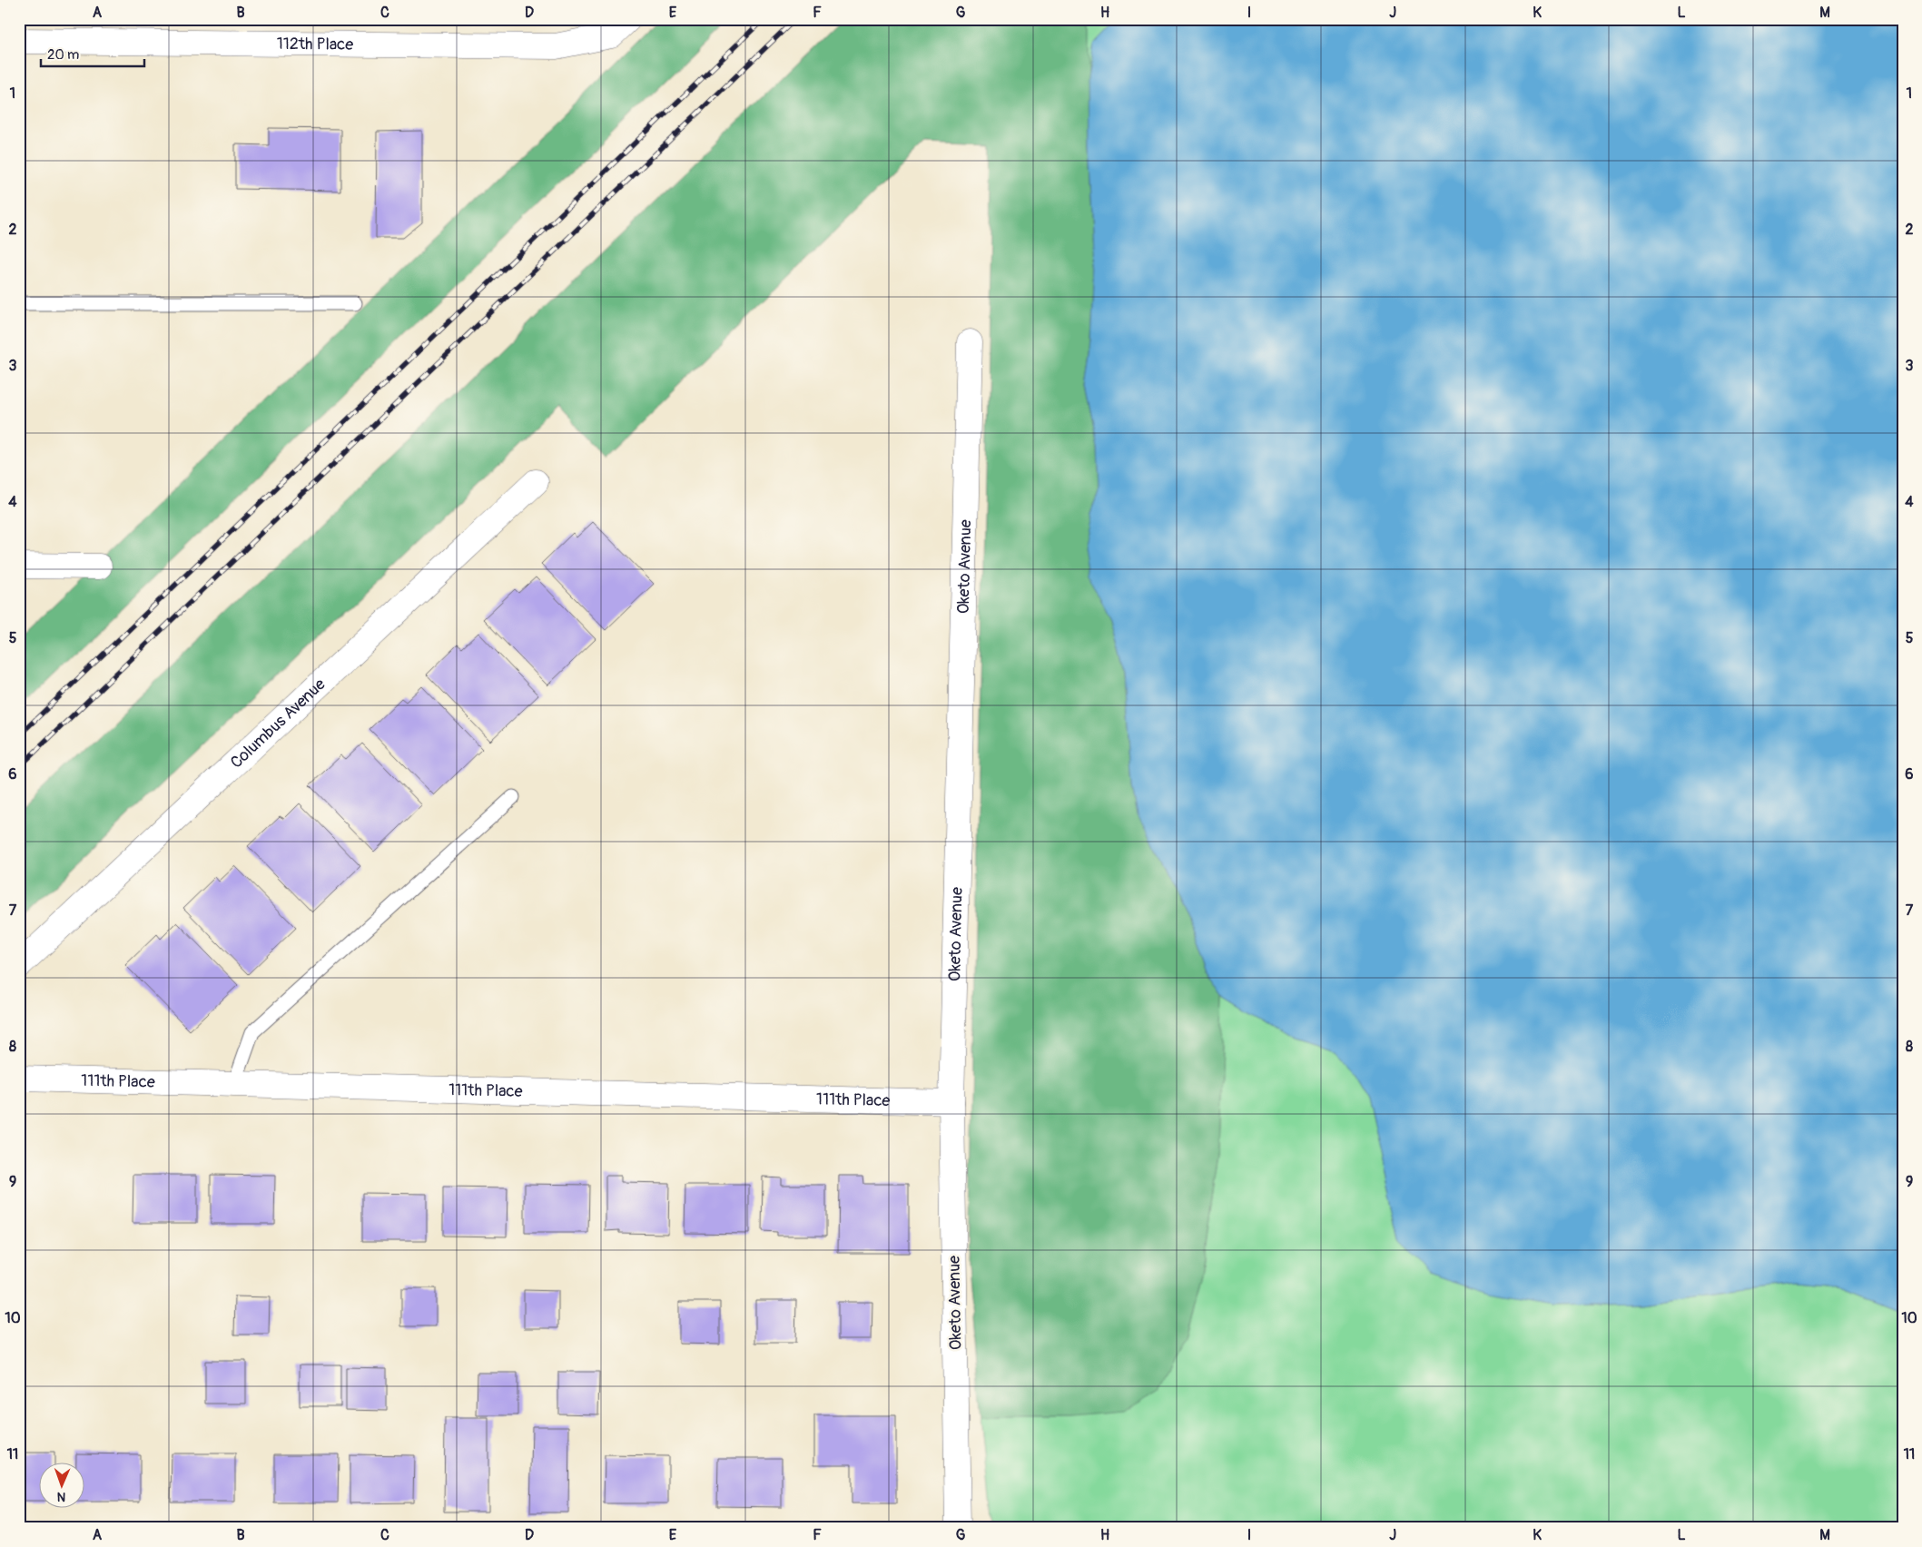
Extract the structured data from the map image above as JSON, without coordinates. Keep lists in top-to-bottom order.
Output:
{
  "streets": {
    "street": [
      "112th Place",
      "Oketo Avenue",
      "Columbus Avenue",
      "111th Place"
    ]
  },
  "crossings": [
    ["Oketo Avenue", "111th Place"]
  ],
  "scale_bar": "20 m",
  "north": "bottom",
  "grid": {
    "columns": [
      "A",
      "B",
      "C",
      "D",
      "E",
      "F",
      "G",
      "H",
      "I",
      "J",
      "K",
      "L",
      "M"
    ],
    "rows": [
      "1",
      "2",
      "3",
      "4",
      "5",
      "6",
      "7",
      "8",
      "9",
      "10",
      "11"
    ]
  }
}
